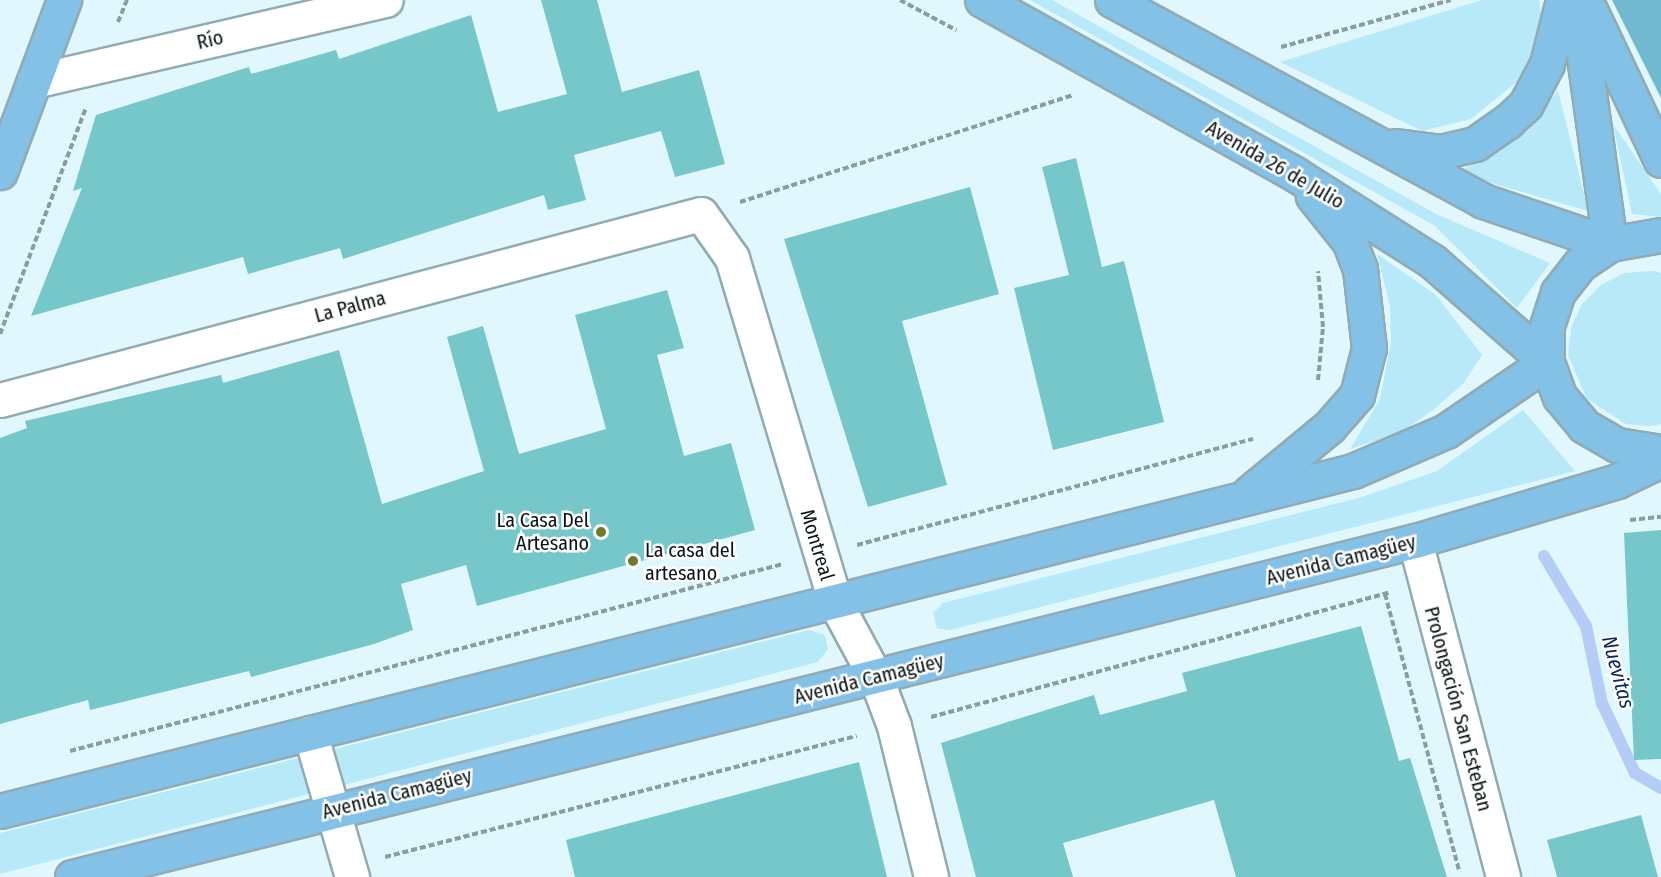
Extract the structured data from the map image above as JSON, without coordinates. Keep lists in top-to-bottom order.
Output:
{
  "streets": {
    "main road": ["Avenida 26 de Julio", "Avenida Camagüey"],
    "street": [
      "Río",
      "La Palma",
      "Montreal",
      "Prolongación San Esteban"
    ]
  },
  "crossings": [
    ["La Palma", "Montreal"],
    ["Montreal", "Avenida Camagüey"],
    ["Avenida Camagüey", "Prolongación San Esteban"]
  ],
  "water": ["Nuevitas"],
  "places": ["La Casa Del Artesano", "La casa del artesano"]
}
